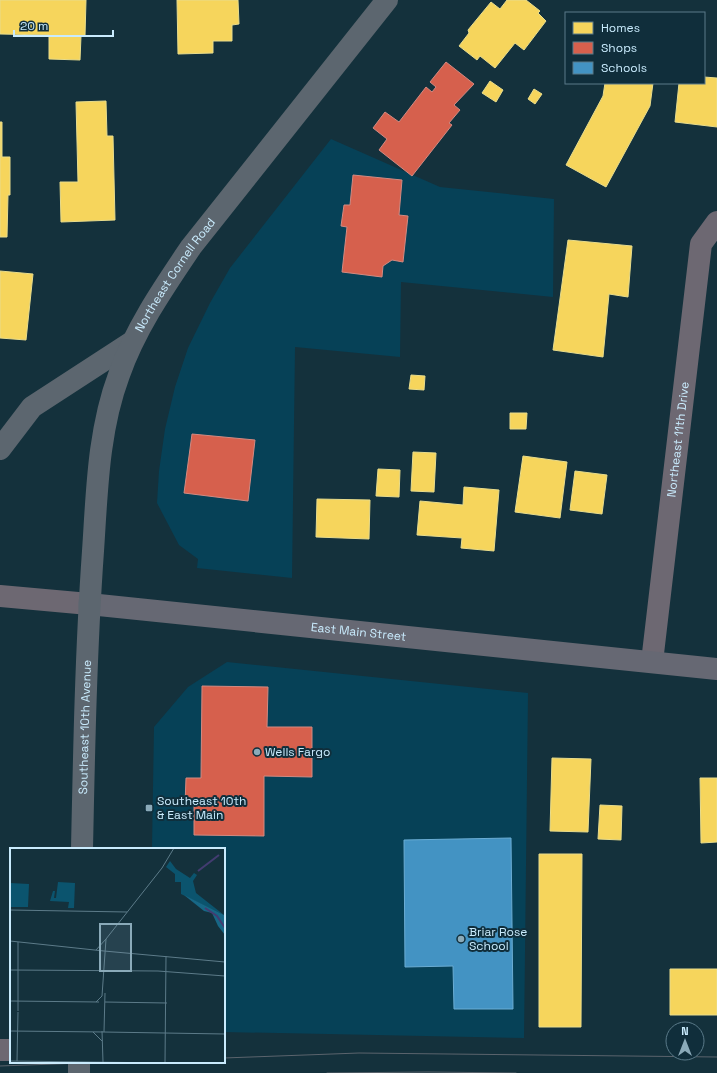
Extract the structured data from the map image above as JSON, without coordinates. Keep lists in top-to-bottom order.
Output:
{
  "streets": {
    "highway": ["Northeast Cornell Road", "Southeast 10th Avenue"],
    "main road": ["East Main Street"],
    "street": ["Northeast 11th Drive"]
  },
  "crossings": [
    ["Northeast Cornell Road", "East Main Street"],
    ["Northeast Cornell Road", "Southeast 10th Avenue"],
    ["Northeast 11th Drive", "East Main Street"],
    ["East Main Street", "Southeast 10th Avenue"]
  ],
  "places": {
    "other": ["Wells Fargo", "Briar Rose School"],
    "transit": ["Southeast 10th & East Main"]
  },
  "legend": ["Homes", "Shops", "Schools"],
  "scale_bar": "20 m",
  "north": "top"
}
